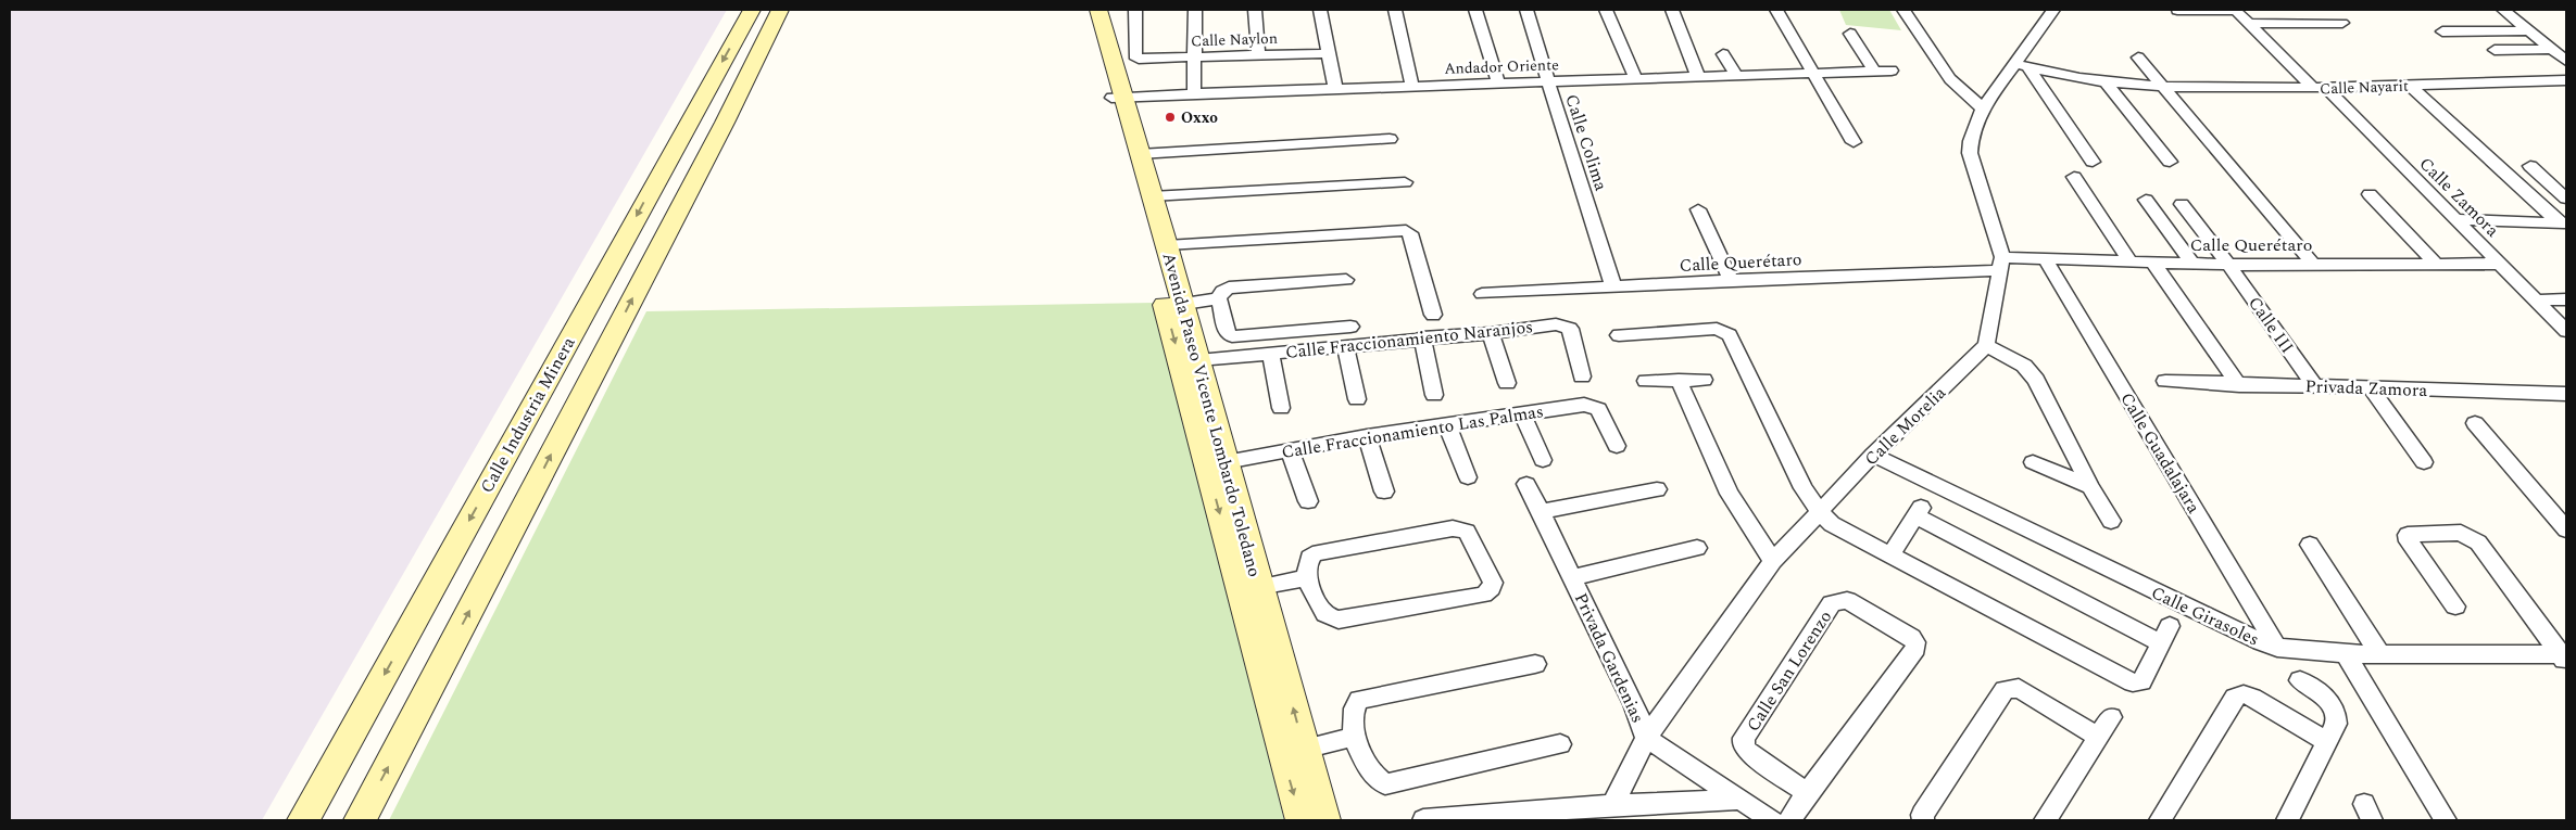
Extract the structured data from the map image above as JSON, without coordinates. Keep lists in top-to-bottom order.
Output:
{
  "streets": {
    "main road": ["Calle Industria Minera", "Avenida Paseo Vicente Lombardo Toledano"],
    "street": [
      "Calle Naylon",
      "Andador Oriente",
      "Calle Nayarit",
      "Calle Colima",
      "Calle Zamora",
      "Calle Querétaro",
      "Calle III",
      "Calle Fraccionamiento Naranjos",
      "Privada Zamora",
      "Calle Morelia",
      "Calle Fraccionamiento Las Palmas",
      "Calle Guadalajara",
      "Calle Girasoles",
      "Privada Gardenias",
      "Calle San Lorenzo"
    ]
  },
  "crossings": [
    ["Andador Oriente", "Calle Colima"],
    ["Andador Oriente", "Avenida Paseo Vicente Lombardo Toledano"],
    ["Calle Nayarit", "Calle Zamora"],
    ["Calle Colima", "Calle Querétaro"],
    ["Calle Zamora", "Calle Querétaro"],
    ["Calle Querétaro", "Calle III"],
    ["Calle Querétaro", "Calle Guadalajara"],
    ["Calle III", "Privada Zamora"],
    ["Calle Fraccionamiento Naranjos", "Avenida Paseo Vicente Lombardo Toledano"],
    ["Avenida Paseo Vicente Lombardo Toledano", "Calle Fraccionamiento Las Palmas"],
    ["Calle Morelia", "Calle Girasoles"],
    ["Calle Morelia", "Privada Gardenias"],
    ["Calle Guadalajara", "Calle Girasoles"]
  ],
  "places": ["Oxxo"]
}
